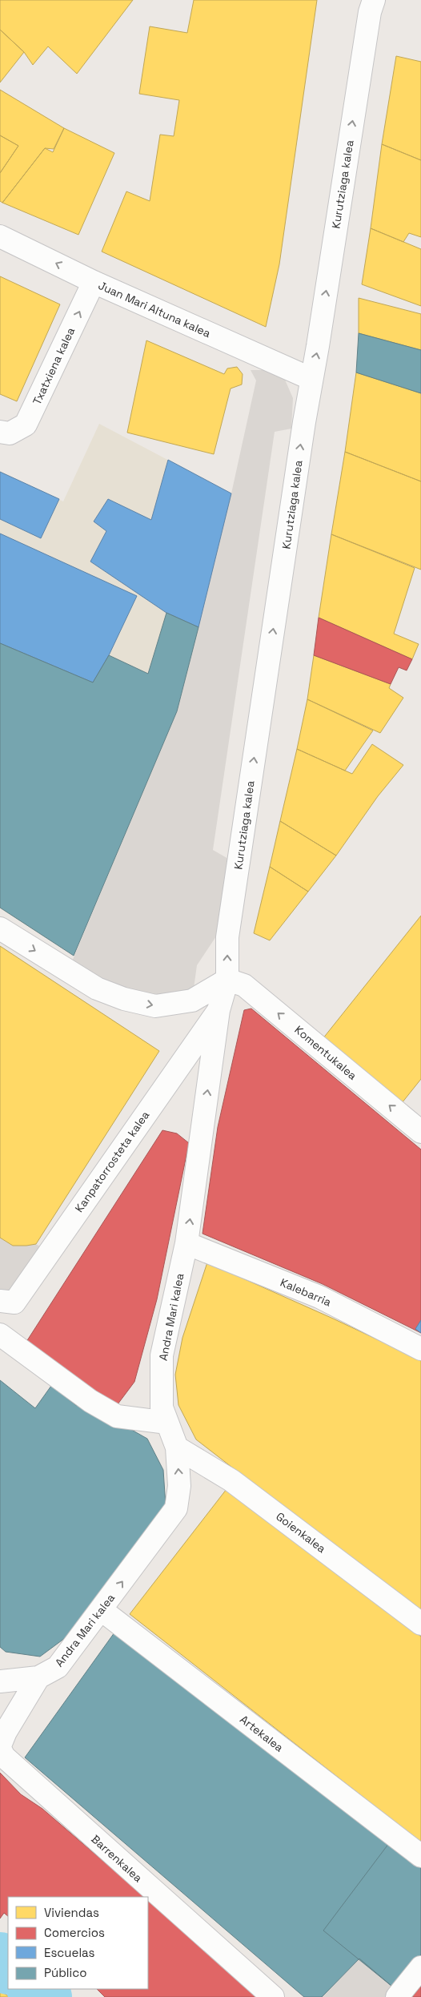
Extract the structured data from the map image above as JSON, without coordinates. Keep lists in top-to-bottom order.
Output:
{
  "streets": {
    "street": [
      "Kurutziaga kalea",
      "Juan Mari Altuna kalea",
      "Txatxiena kalea",
      "Komentukalea",
      "Kanpatorrosteta kalea",
      "Kalebarria",
      "Andra Mari kalea",
      "Goienkalea",
      "Artekalea",
      "Barrenkalea"
    ]
  },
  "crossings": [
    ["Kurutziaga kalea", "Juan Mari Altuna kalea"],
    ["Kurutziaga kalea", "Komentukalea"],
    ["Kurutziaga kalea", "Kanpatorrosteta kalea"],
    ["Kurutziaga kalea", "Andra Mari kalea"],
    ["Juan Mari Altuna kalea", "Txatxiena kalea"],
    ["Kanpatorrosteta kalea", "Andra Mari kalea"],
    ["Kalebarria", "Andra Mari kalea"],
    ["Andra Mari kalea", "Goienkalea"],
    ["Andra Mari kalea", "Artekalea"]
  ],
  "one_way": [
    "Kurutziaga kalea",
    "Txatxiena kalea",
    "Komentukalea",
    "Andra Mari kalea"
  ],
  "legend": [
    "Viviendas",
    "Comercios",
    "Escuelas",
    "Público"
  ]
}
